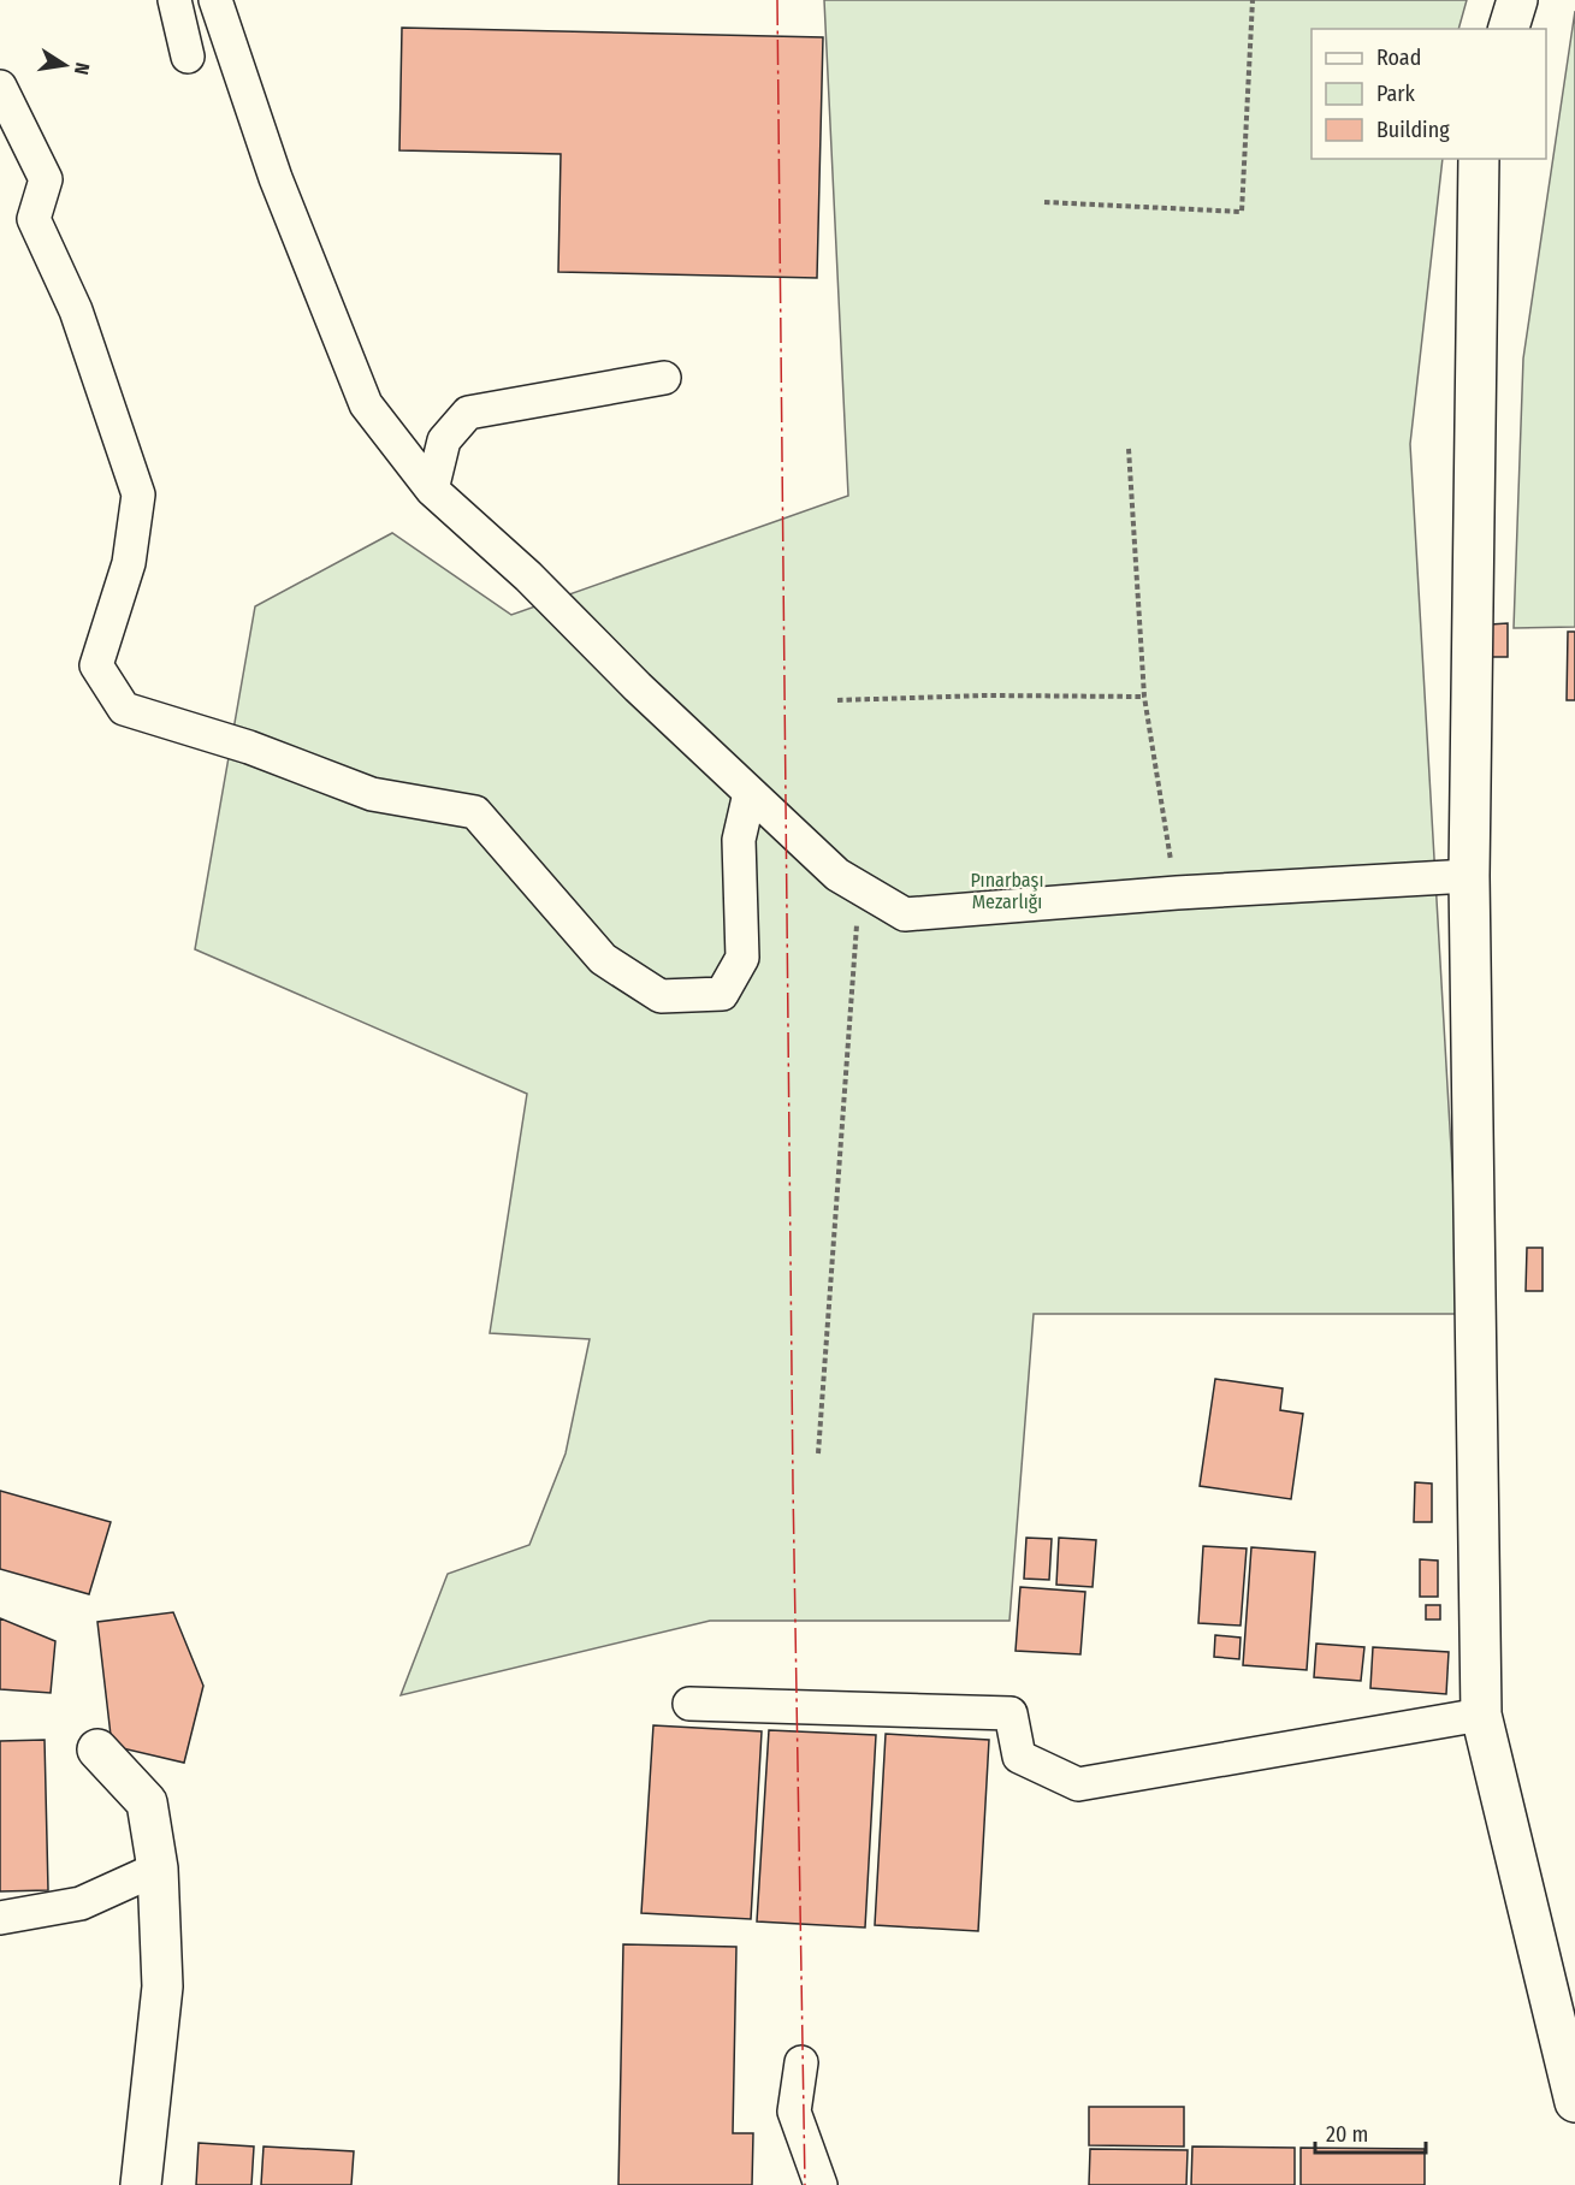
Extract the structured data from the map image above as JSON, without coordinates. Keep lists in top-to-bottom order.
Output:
{
  "parks": ["Pınarbaşı Mezarlığı"],
  "legend": ["Road", "Park", "Building"],
  "scale_bar": "20 m",
  "north": "right"
}
